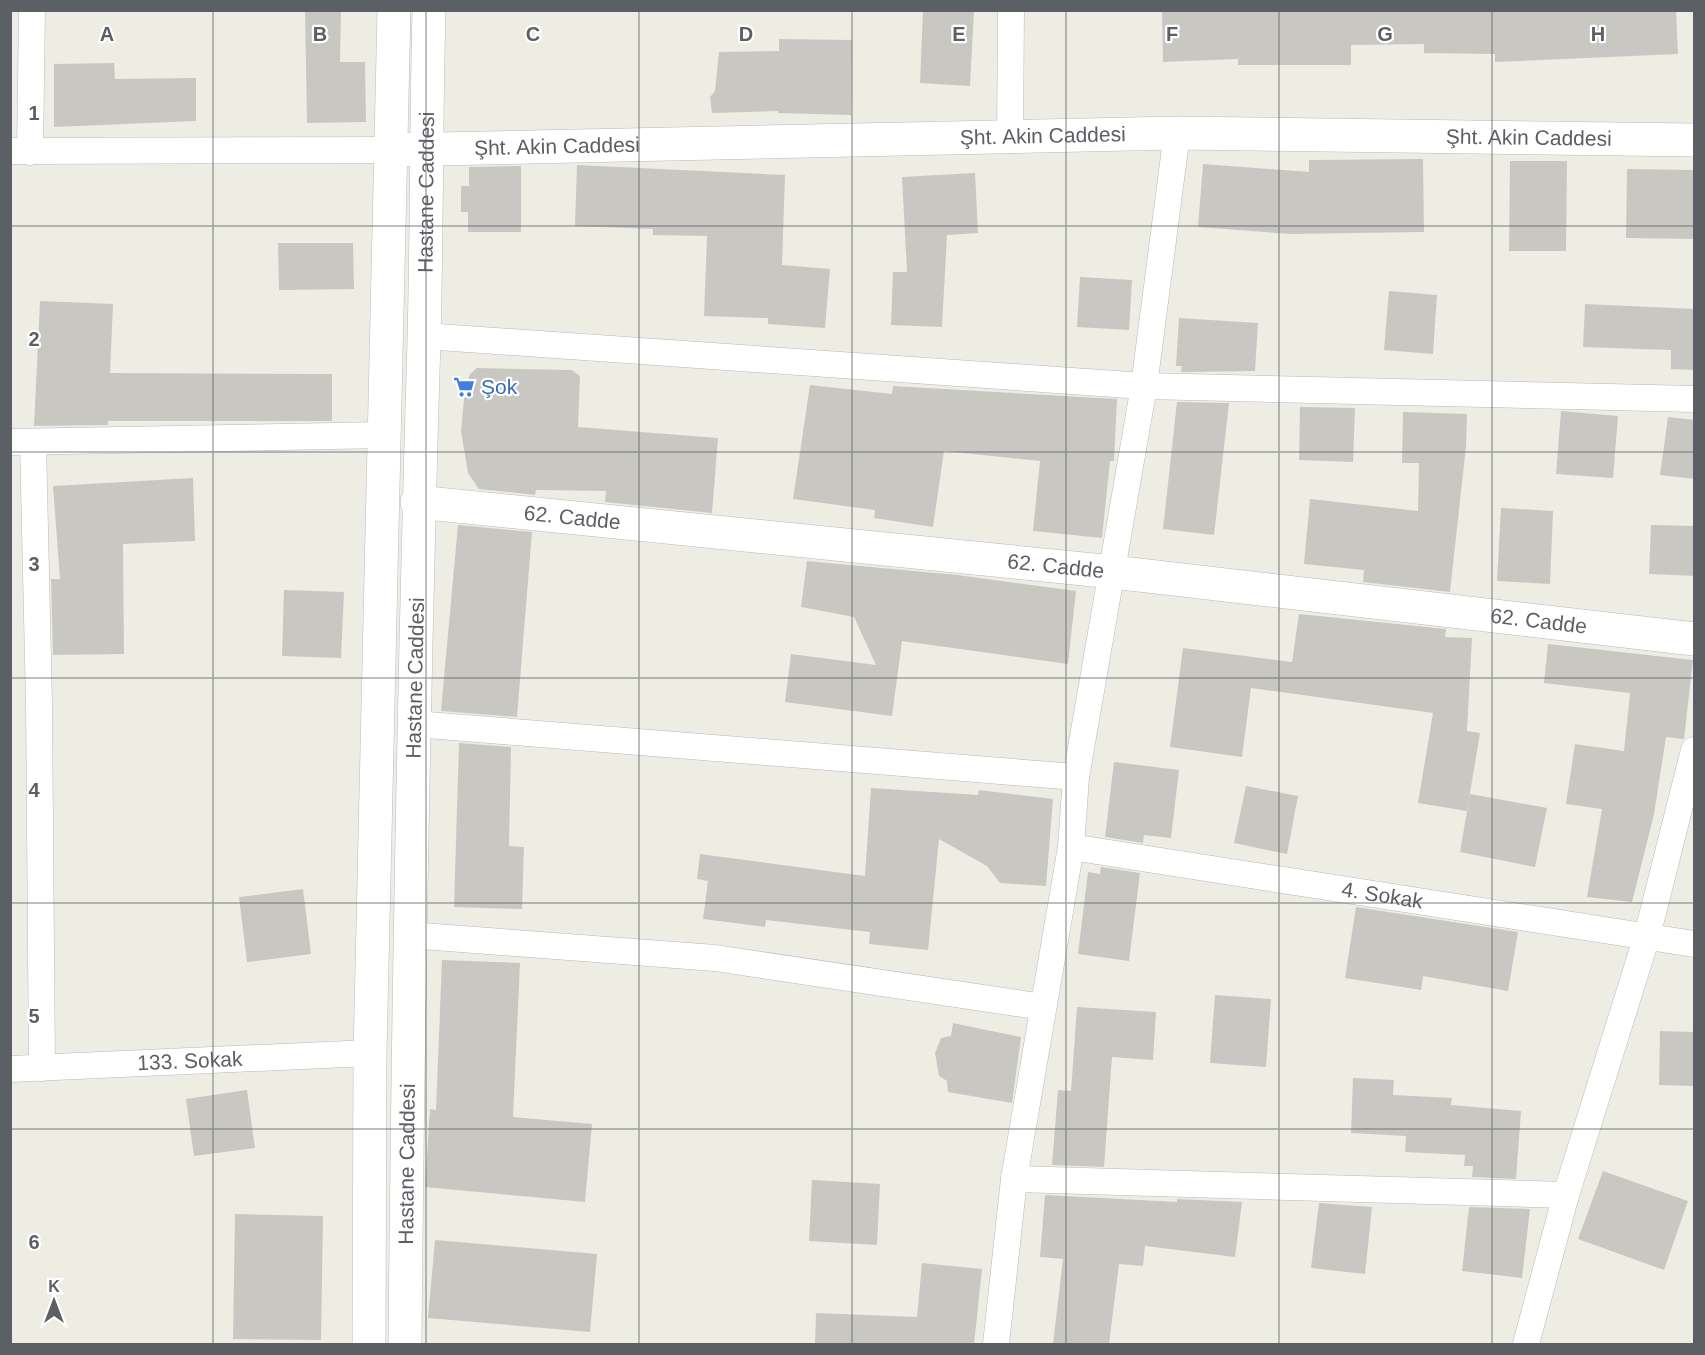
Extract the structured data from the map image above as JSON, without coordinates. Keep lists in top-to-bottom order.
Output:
{
  "streets": {
    "main road": ["Şht. Akin Caddesi", "Hastane Caddesi", "62. Cadde"],
    "street": ["4. Sokak", "133. Sokak"]
  },
  "crossings": [
    ["Şht. Akin Caddesi", "Hastane Caddesi"],
    ["Hastane Caddesi", "62. Cadde"],
    ["Hastane Caddesi", "133. Sokak"]
  ],
  "places": {
    "supermarket": ["Şok"]
  },
  "north": "top",
  "grid": {
    "columns": [
      "A",
      "B",
      "C",
      "D",
      "E",
      "F",
      "G",
      "H"
    ],
    "rows": [
      "1",
      "2",
      "3",
      "4",
      "5",
      "6"
    ]
  }
}
